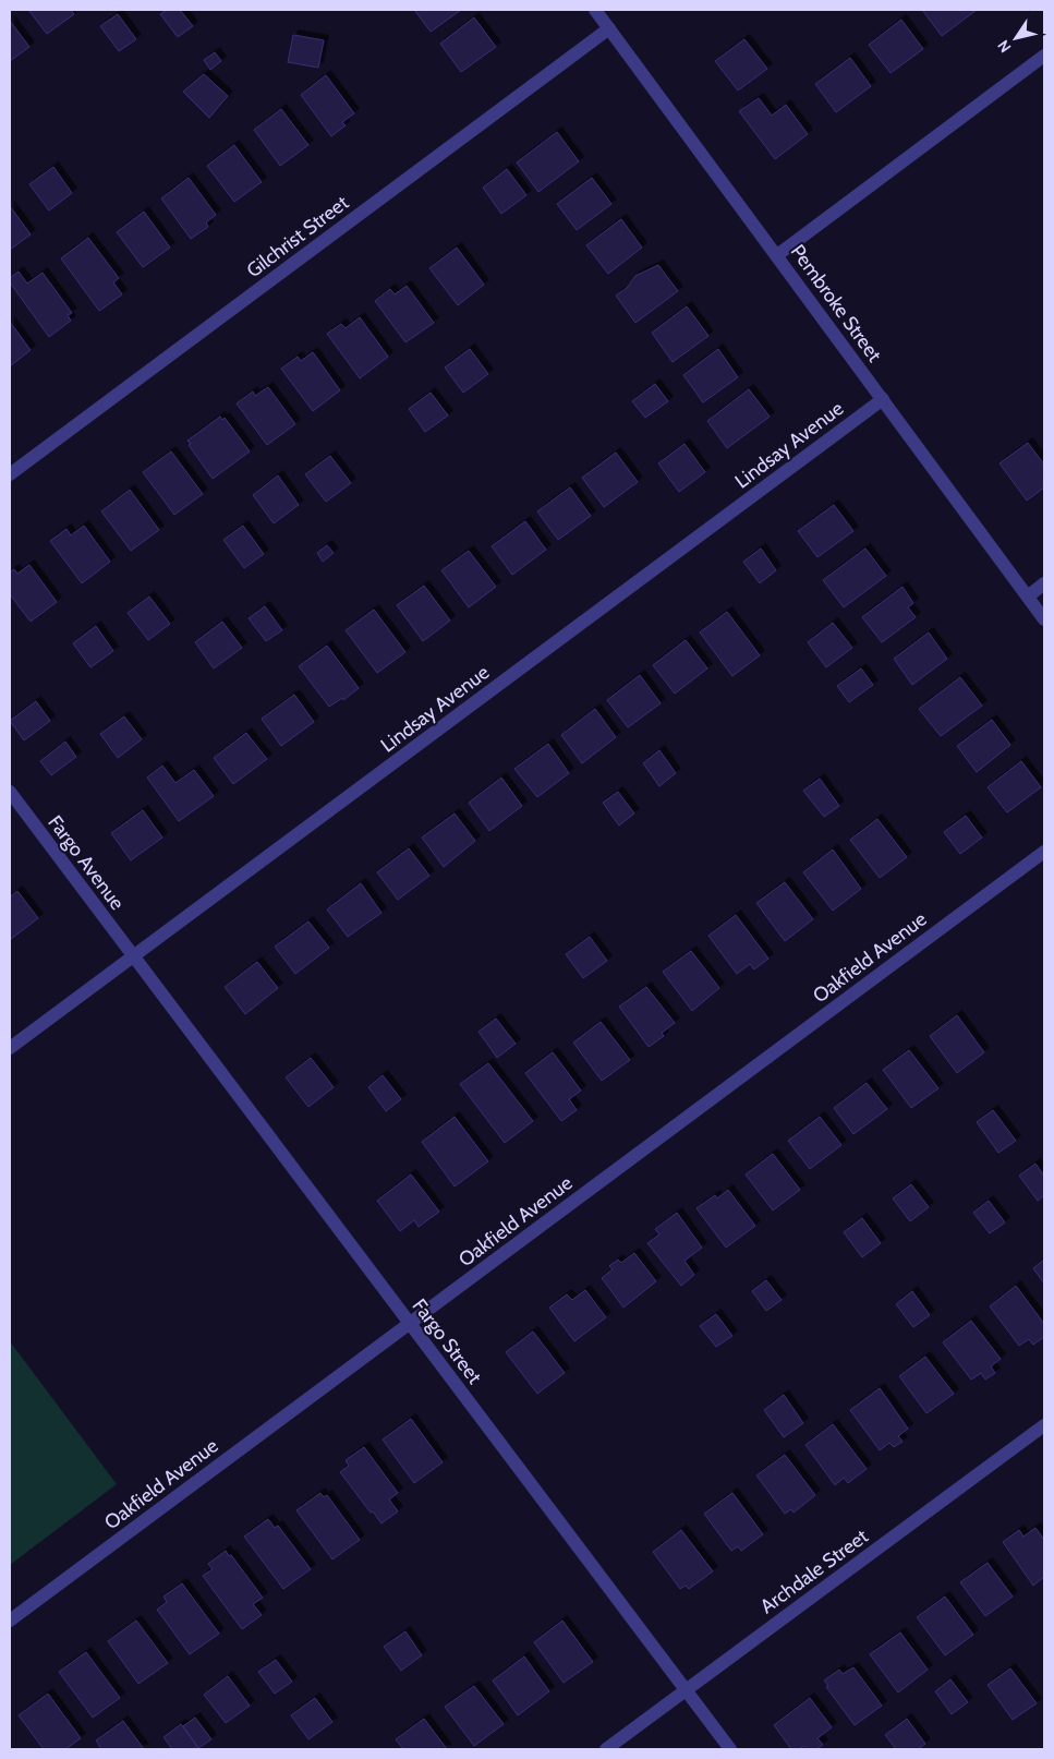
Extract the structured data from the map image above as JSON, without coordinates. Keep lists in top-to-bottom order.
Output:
{
  "streets": {
    "street": [
      "Gilchrist Street",
      "Pembroke Street",
      "Lindsay Avenue",
      "Fargo Avenue",
      "Oakfield Avenue",
      "Fargo Street",
      "Archdale Street"
    ]
  },
  "crossings": [
    ["Gilchrist Street", "Pembroke Street"],
    ["Pembroke Street", "Lindsay Avenue"],
    ["Lindsay Avenue", "Fargo Avenue"],
    ["Lindsay Avenue", "Fargo Street"],
    ["Fargo Avenue", "Fargo Street"],
    ["Oakfield Avenue", "Fargo Street"],
    ["Fargo Street", "Archdale Street"]
  ],
  "north": "bottom left"
}
